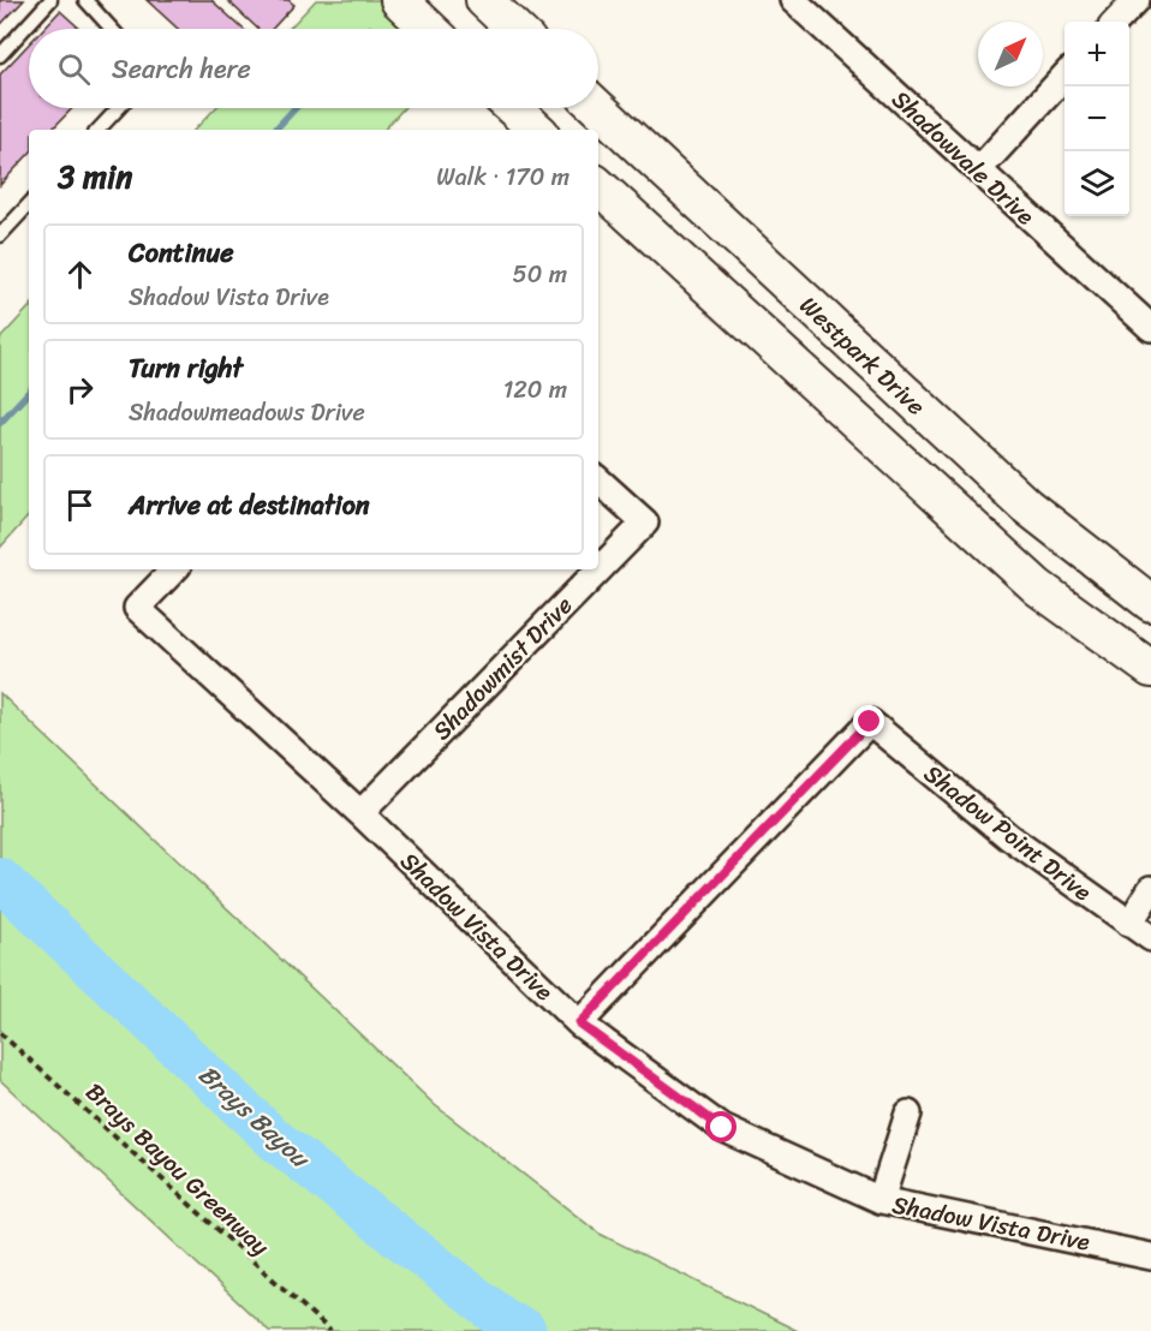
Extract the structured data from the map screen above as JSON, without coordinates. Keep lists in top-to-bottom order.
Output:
{
  "streets": {
    "main road": ["Westpark Drive"],
    "street": [
      "Shadowvale Drive",
      "Shadowmist Drive",
      "Shadow Point Drive",
      "Shadow Vista Drive"
    ],
    "path": ["Brays Bayou Greenway"]
  },
  "crossings": [
    ["Shadowmist Drive", "Shadow Vista Drive"],
    ["Shadow Point Drive", "Shadow Vista Drive"]
  ],
  "water": ["Brays Bayou"],
  "north": "top right",
  "page": {
    "map_buttons": ["+", "−"],
    "search": "Search here",
    "heading": ["3 min", "Walk · 170 m"],
    "list": [
      ["Continue", "Shadow Vista Drive", "50 m"],
      ["Turn right", "Shadowmeadows Drive", "120 m"],
      "Arrive at destination"
    ]
  }
}
